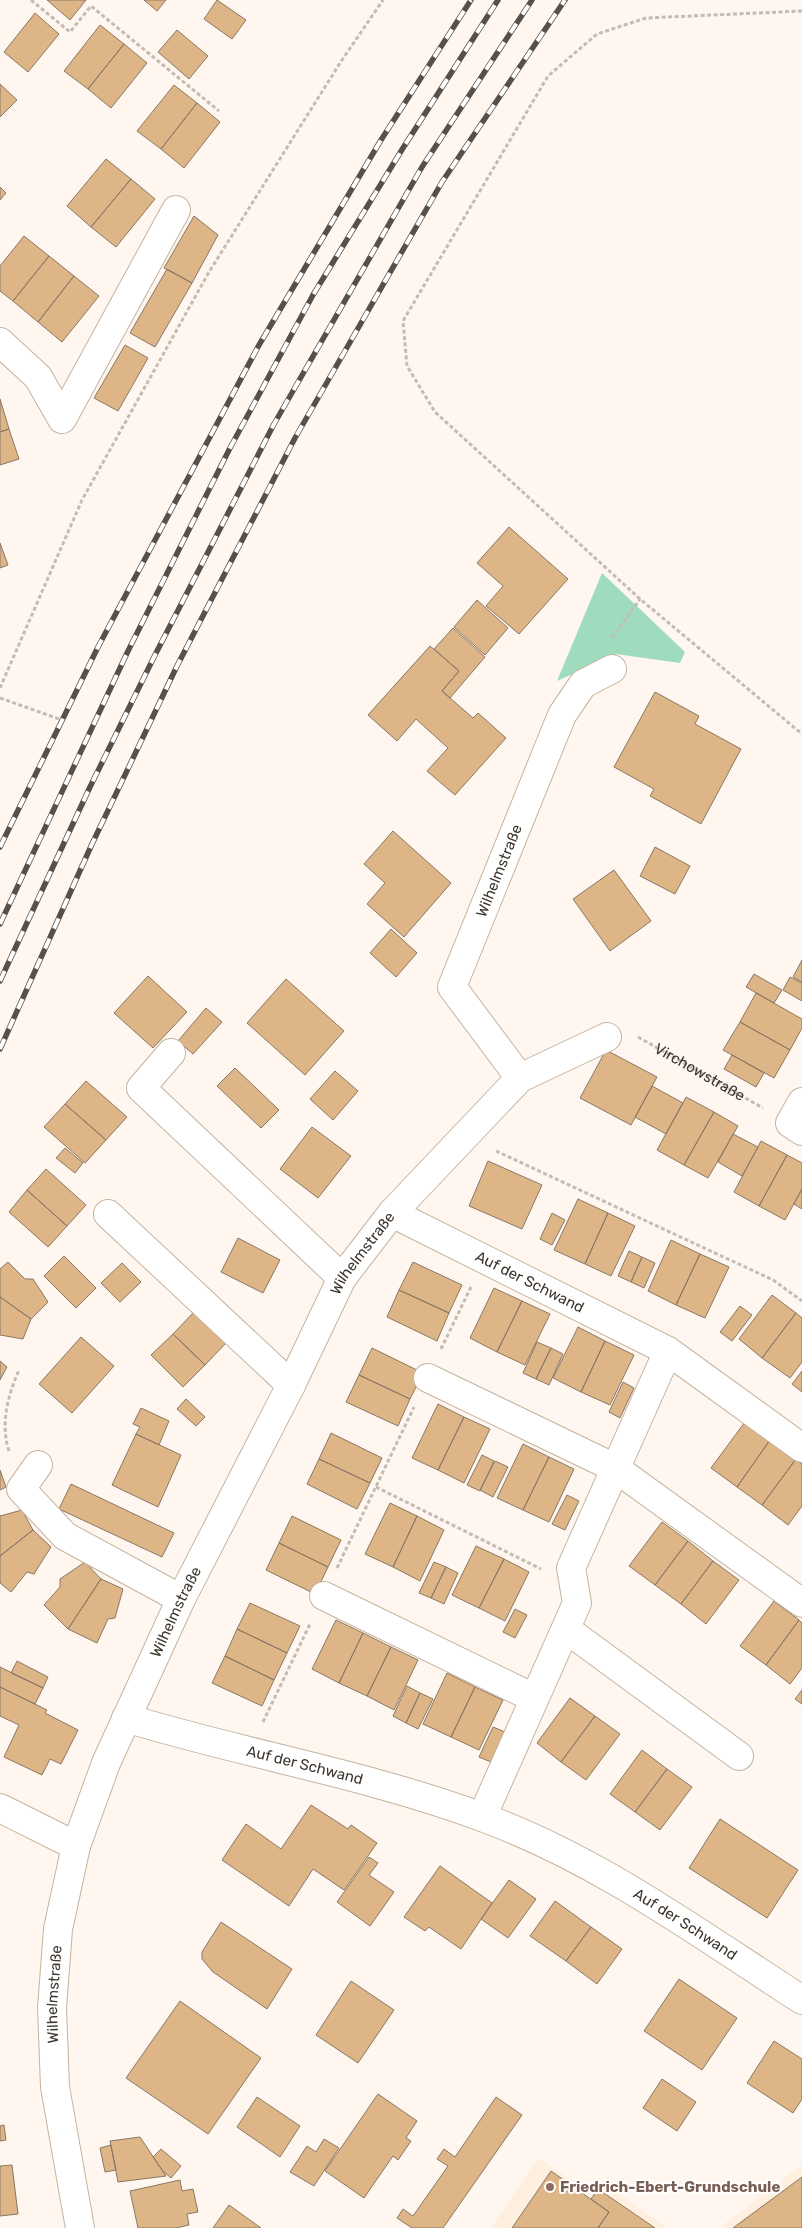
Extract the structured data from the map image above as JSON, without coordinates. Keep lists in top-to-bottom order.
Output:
{
  "streets": {
    "street": ["Wilhelmstraße", "Auf der Schwand"],
    "path": ["Virchowstraße"]
  },
  "crossings": [
    ["Wilhelmstraße", "Virchowstraße"],
    ["Wilhelmstraße", "Auf der Schwand"]
  ],
  "places": ["Friedrich-Ebert-Grundschule"]
}
